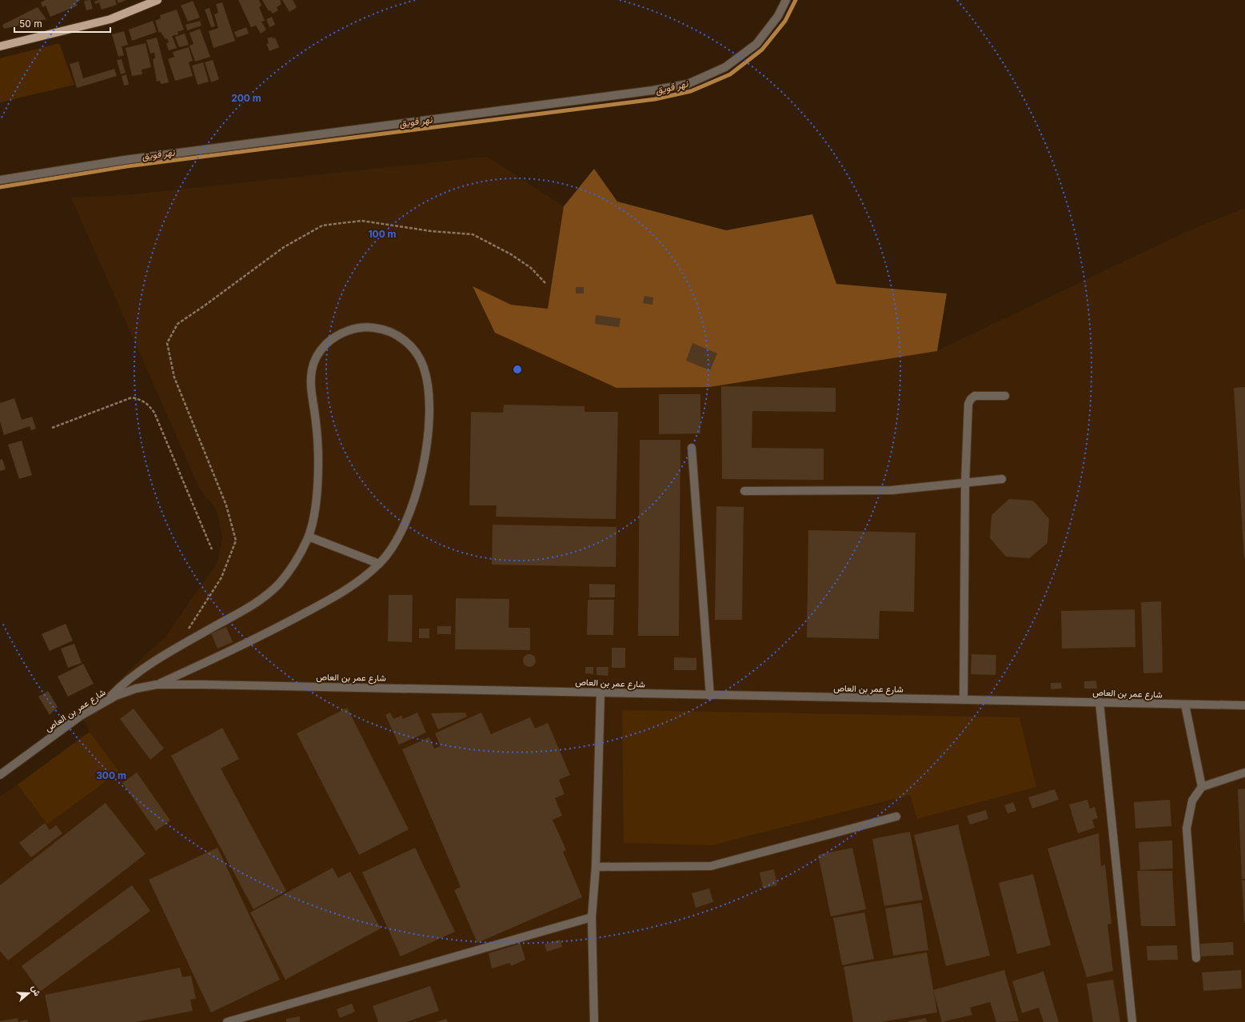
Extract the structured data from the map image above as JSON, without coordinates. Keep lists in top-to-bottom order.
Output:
{
  "streets": {
    "street": ["شارع عمر بن العاص"]
  },
  "water": ["نهر قويق"],
  "scale_bar": "50 m",
  "north": "right",
  "rings": ["200 m", "100 m", "300 m"]
}
